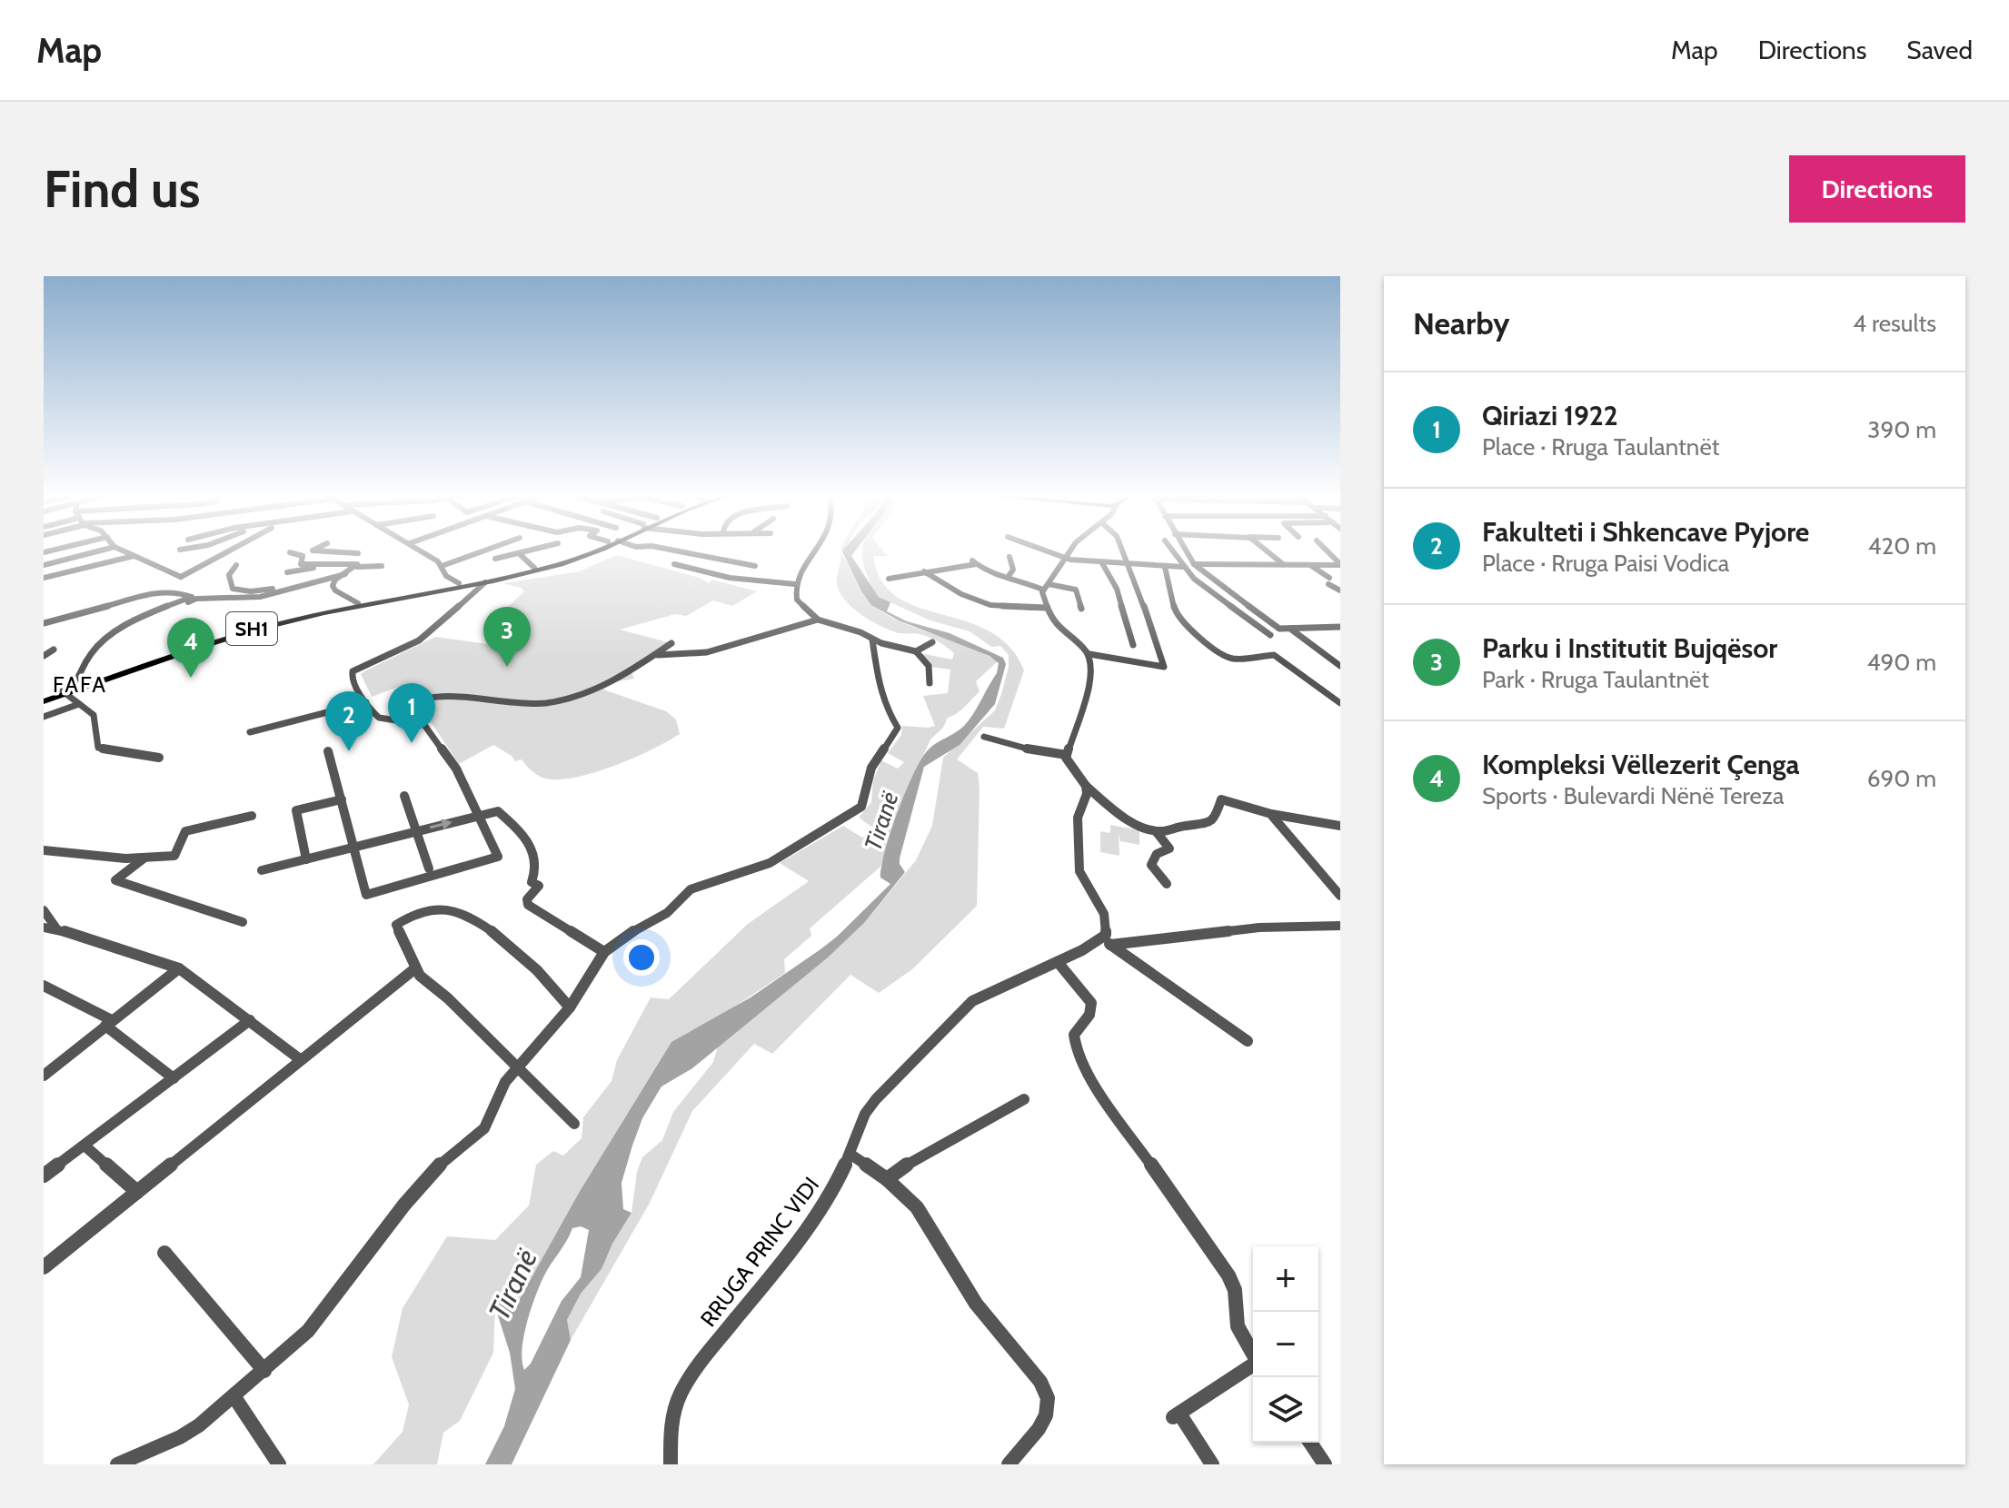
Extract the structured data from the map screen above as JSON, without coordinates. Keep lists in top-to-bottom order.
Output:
{
  "streets": {
    "main road": ["SH1"],
    "street": ["RRUGA PRINC VIDI"]
  },
  "districts": ["FAFA"],
  "water": ["Tiranë"],
  "page": {
    "header": "Map",
    "nav": ["Map", "Directions", "Saved"],
    "buttons": "Directions",
    "title": "Find us",
    "heading": ["Nearby", "4 results"],
    "list": [
      {
        "mark": "1",
        "name": "Qiriazi 1922",
        "note": "Place · Rruga Taulantnët",
        "value": "390 m"
      },
      {
        "mark": "2",
        "name": "Fakulteti i Shkencave Pyjore",
        "note": "Place · Rruga Paisi Vodica",
        "value": "420 m"
      },
      {
        "mark": "3",
        "name": "Parku i Institutit Bujqësor",
        "note": "Park · Rruga Taulantnët",
        "value": "490 m"
      },
      {
        "mark": "4",
        "name": "Kompleksi Vëllezerit Çenga",
        "note": "Sports · Bulevardi Nënë Tereza",
        "value": "690 m"
      }
    ],
    "pins": [
      "3",
      "4",
      "1",
      "2"
    ],
    "map_buttons": ["+", "−"]
  }
}
